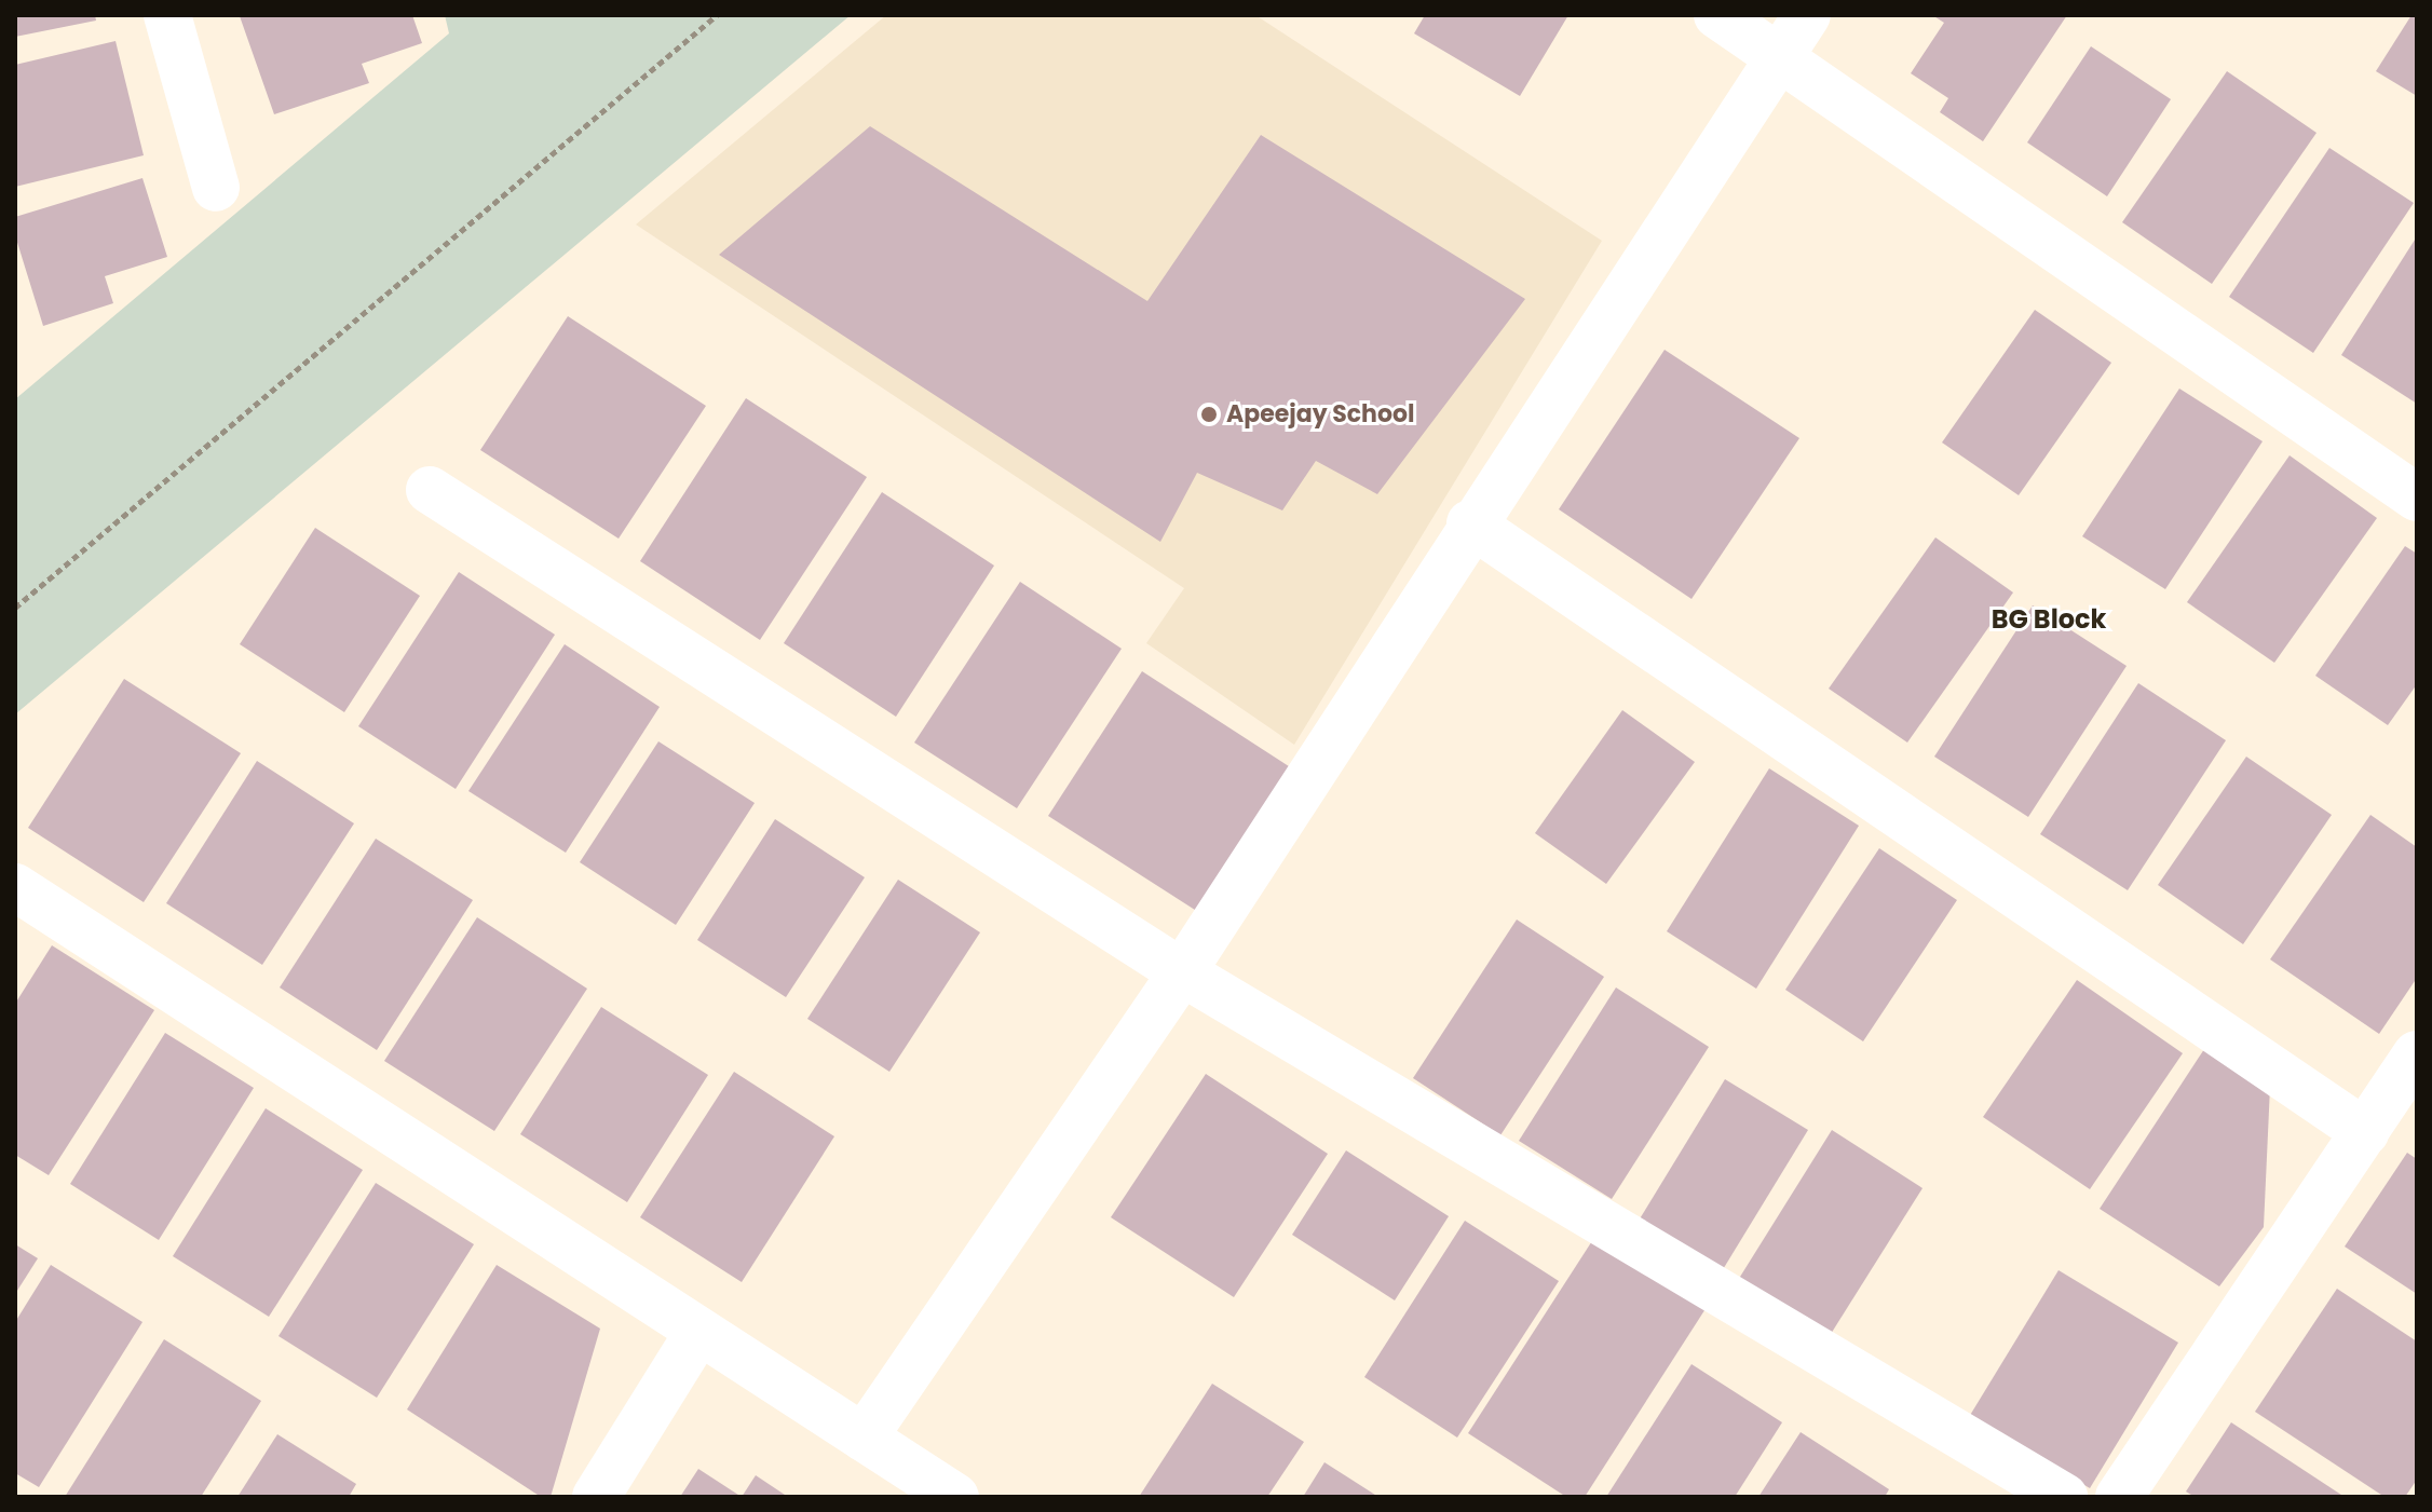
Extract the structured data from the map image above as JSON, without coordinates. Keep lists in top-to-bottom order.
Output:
{
  "districts": ["BG Block"],
  "places": ["Apeejay School"]
}
